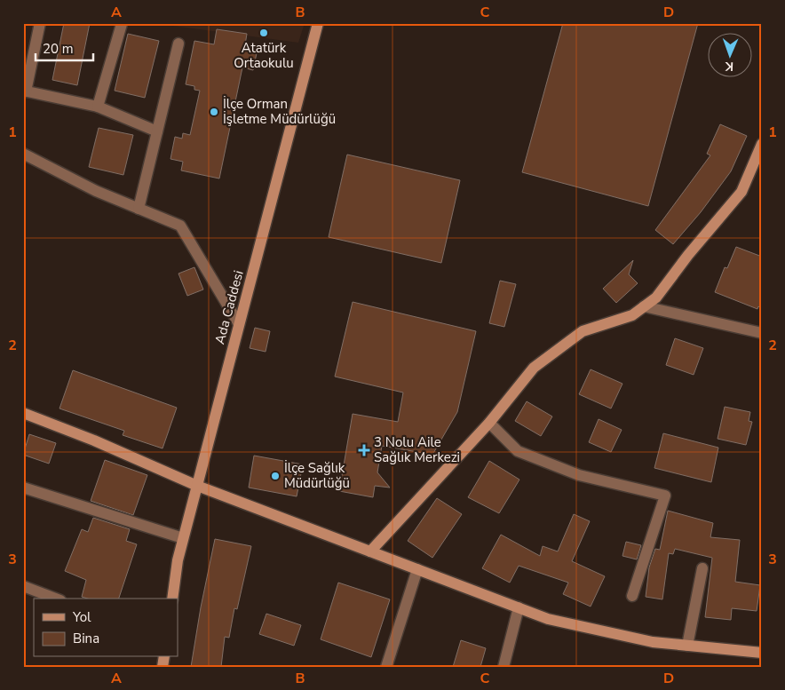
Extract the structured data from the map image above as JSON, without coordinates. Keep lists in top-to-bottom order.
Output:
{
  "streets": {
    "street": ["Ada Caddesi"]
  },
  "places": {
    "other": ["Atatürk Ortaokulu", "İlçe Orman İşletme Müdürlüğü", "İlçe Sağlık Müdürlüğü"],
    "health": ["3 Nolu Aile Sağlık Merkezi"]
  },
  "legend": ["Yol", "Bina"],
  "scale_bar": "20 m",
  "north": "bottom",
  "grid": {
    "columns": [
      "A",
      "B",
      "C",
      "D"
    ],
    "rows": ["1", "2", "3"]
  }
}
